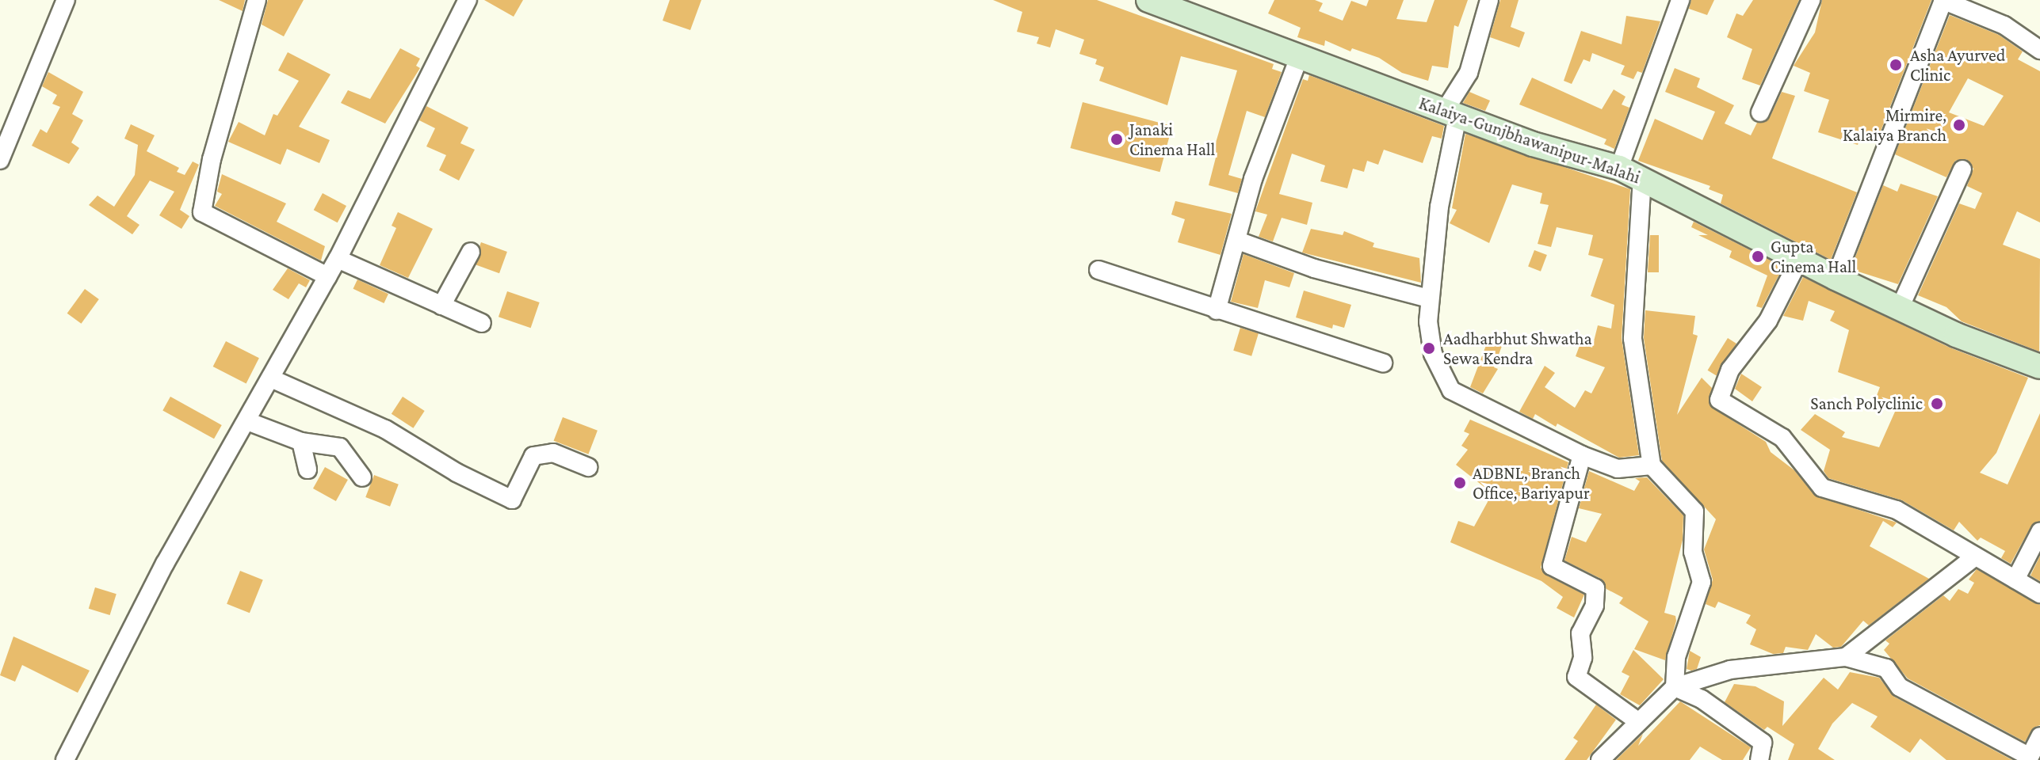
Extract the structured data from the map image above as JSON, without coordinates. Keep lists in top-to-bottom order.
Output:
{
  "streets": {
    "street": ["Kalaiya-Gunjbhawanipur-Malahi"]
  },
  "places": [
    "Asha Ayurved Clinic",
    "Mirmire, Kalaiya Branch",
    "Janaki Cinema Hall",
    "Gupta Cinema Hall",
    "Aadharbhut Shwatha Sewa Kendra",
    "Sanch Polyclinic",
    "ADBNL, Branch Office, Bariyapur"
  ]
}
